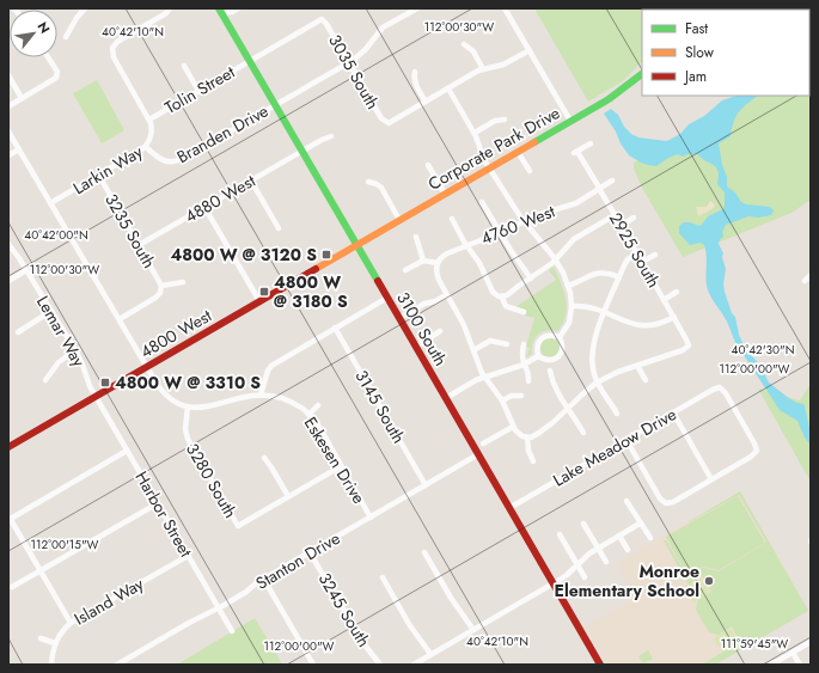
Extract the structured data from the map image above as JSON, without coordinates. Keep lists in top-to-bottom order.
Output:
{
  "streets": {
    "main road": ["Corporate Park Drive", "3100 South", "4800 West"],
    "street": [
      "3035 South",
      "Tolin Street",
      "Branden Drive",
      "Larkin Way",
      "4880 West",
      "4760 West",
      "3235 South",
      "2925 South",
      "Lemar Way",
      "3145 South",
      "Lake Meadow Drive",
      "Eskesen Drive",
      "3280 South",
      "Harbor Street",
      "Stanton Drive",
      "Island Way",
      "3245 South"
    ]
  },
  "crossings": [
    ["3035 South", "Tolin Street"],
    ["3035 South", "Branden Drive"],
    ["Tolin Street", "Larkin Way"],
    ["Tolin Street", "3100 South"],
    ["Branden Drive", "Larkin Way"],
    ["Branden Drive", "3100 South"],
    ["Corporate Park Drive", "3100 South"],
    ["Corporate Park Drive", "4800 West"],
    ["Larkin Way", "3235 South"],
    ["4880 West", "3235 South"],
    ["4880 West", "3100 South"],
    ["4760 West", "2925 South"],
    ["3100 South", "4800 West"],
    ["3100 South", "Lake Meadow Drive"],
    ["3100 South", "Stanton Drive"],
    ["Lemar Way", "4800 West"],
    ["Lemar Way", "Harbor Street"],
    ["4800 West", "Harbor Street"],
    ["3145 South", "Stanton Drive"],
    ["Eskesen Drive", "3280 South"],
    ["Eskesen Drive", "Stanton Drive"],
    ["Harbor Street", "Stanton Drive"],
    ["Harbor Street", "Island Way"],
    ["Stanton Drive", "3245 South"]
  ],
  "places": {
    "transit": ["4800 W @ 3120 S", "4800 W @ 3180 S", "4800 W @ 3310 S"],
    "other": ["Monroe Elementary School"]
  },
  "legend": ["Fast", "Slow", "Jam"],
  "north": "top right",
  "coordinates": [
    "112°00'30\"W",
    "40°42'10\"N",
    "40°42'00\"N",
    "40°42'30\"N",
    "112°00'00\"W",
    "112°00'15\"W",
    "111°59'45\"W"
  ]
}
